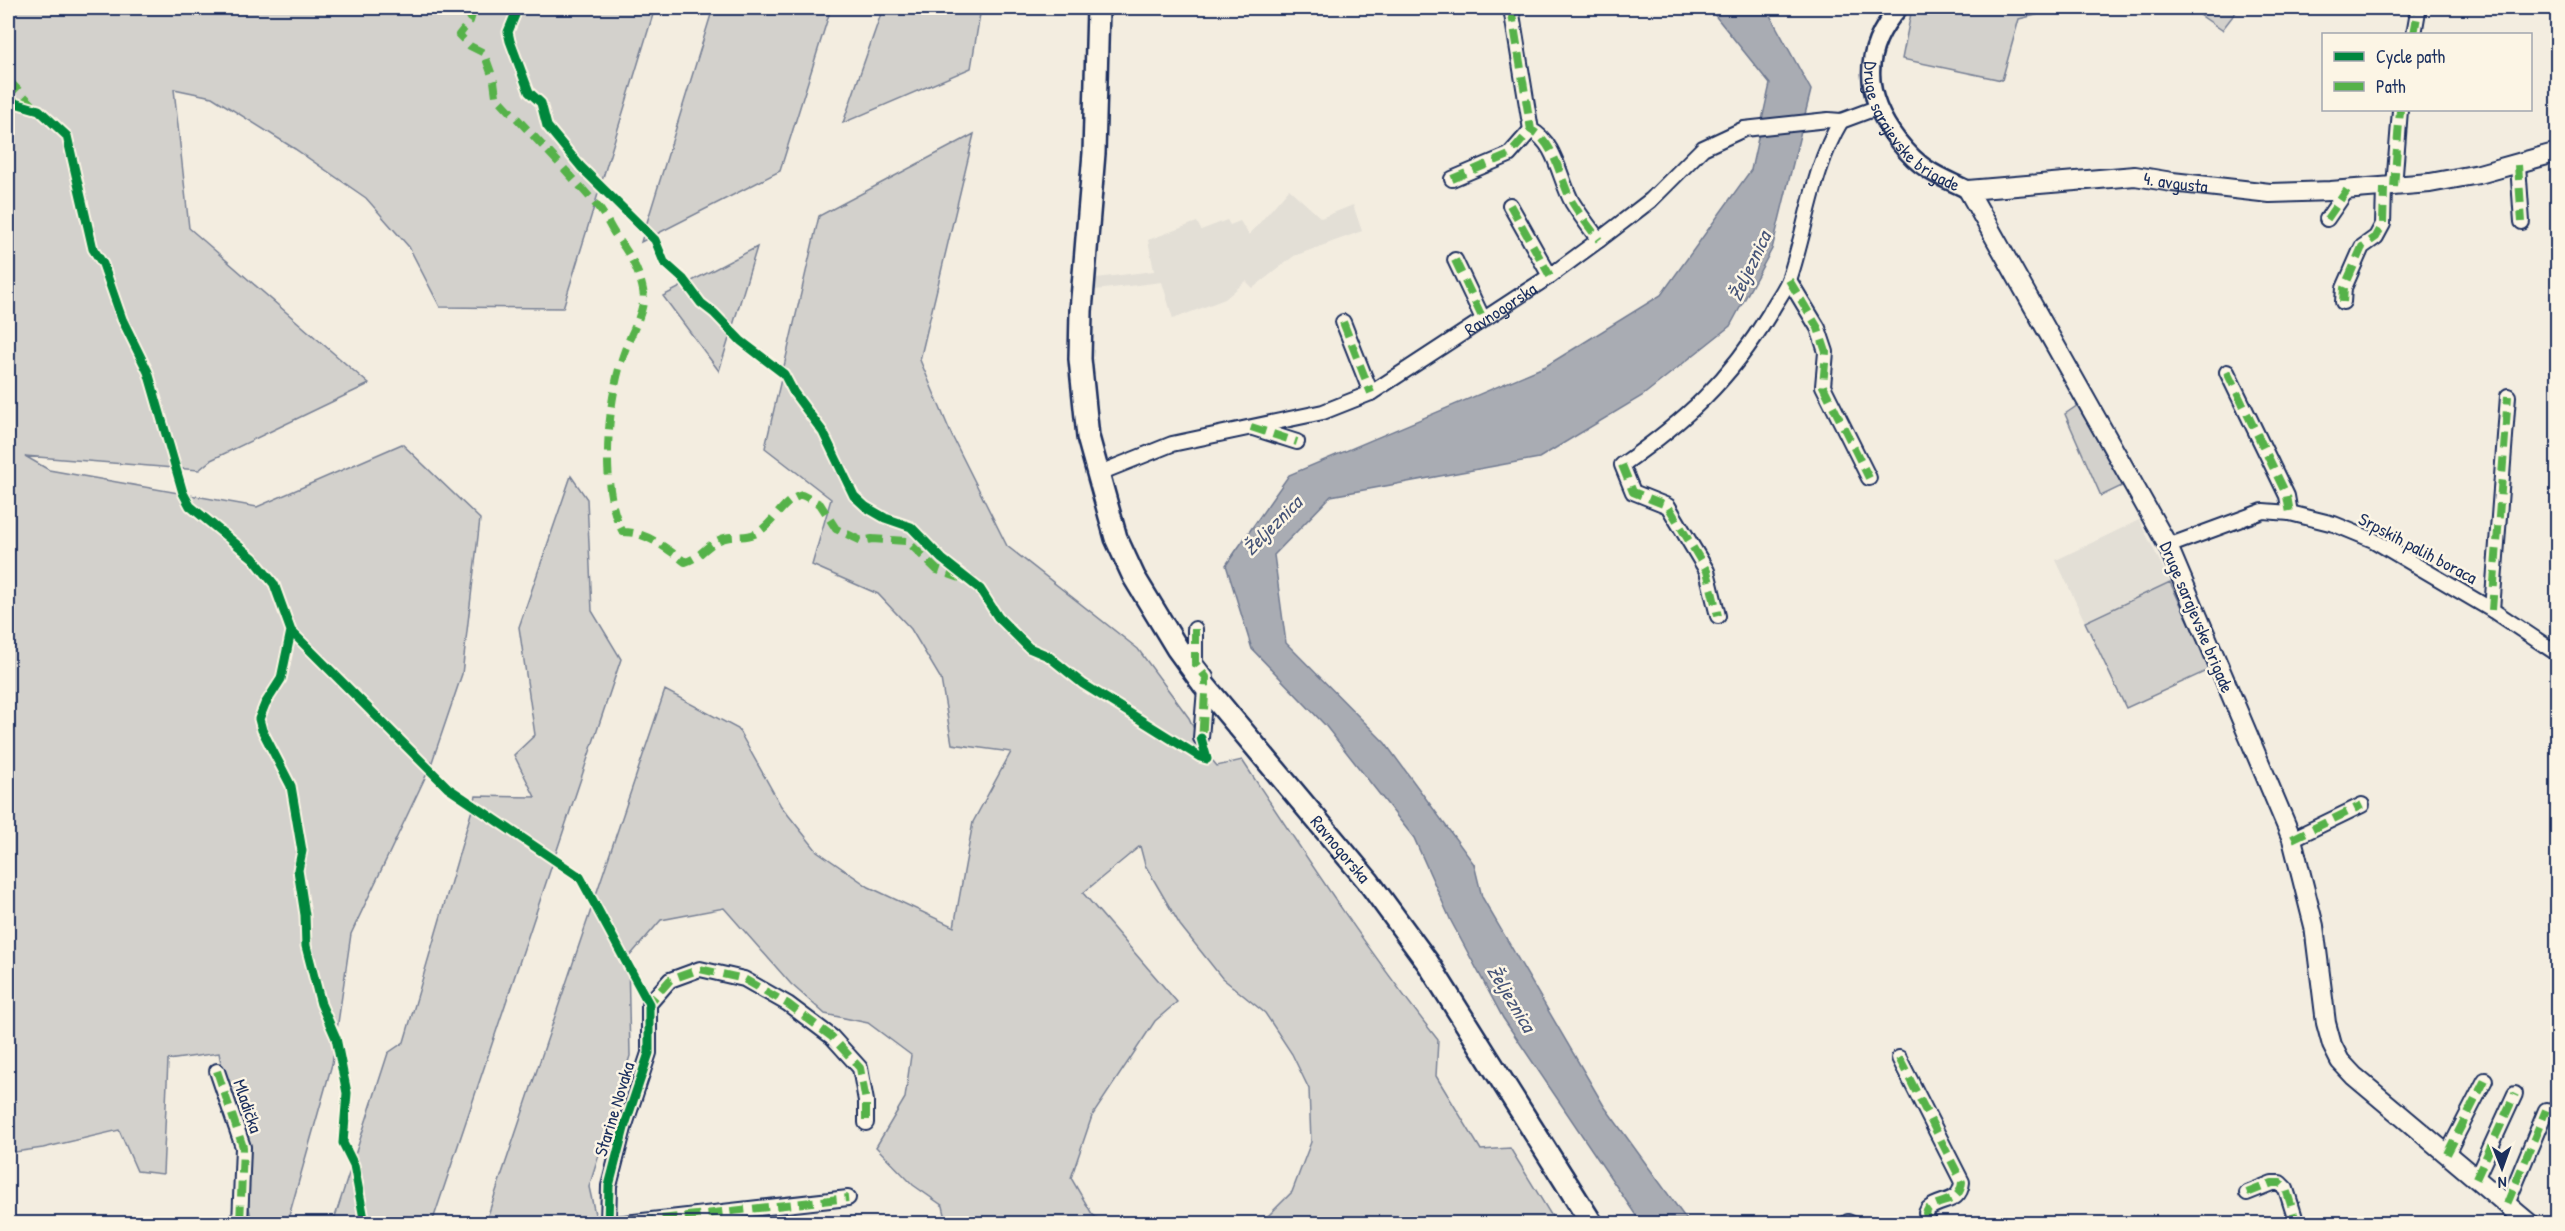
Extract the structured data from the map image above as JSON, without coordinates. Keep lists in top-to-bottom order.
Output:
{
  "streets": {
    "main road": ["Druge sarajevske brigade", "4. avgusta", "Ravnogorska"],
    "street": ["Srpskih palih boraca", "Mladička", "Starine Novaka"]
  },
  "crossings": [
    ["Druge sarajevske brigade", "4. avgusta"],
    ["Druge sarajevske brigade", "Ravnogorska"],
    ["Druge sarajevske brigade", "Srpskih palih boraca"]
  ],
  "water": ["Željeznica"],
  "legend": ["Cycle path", "Path"],
  "north": "bottom"
}
